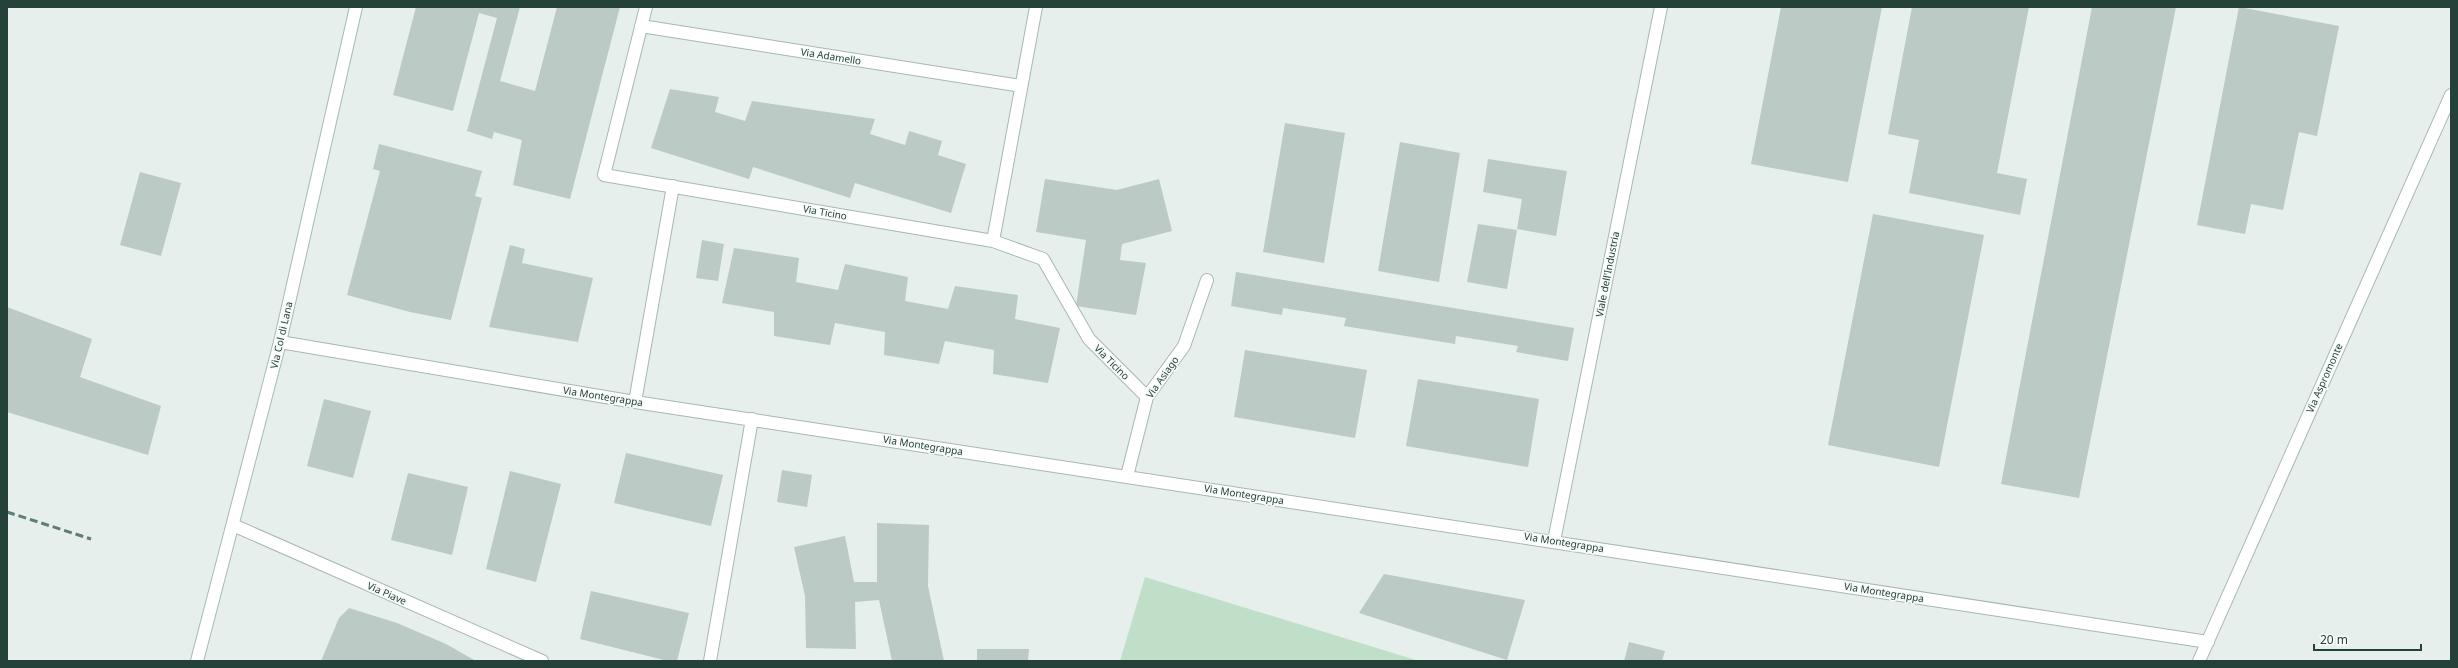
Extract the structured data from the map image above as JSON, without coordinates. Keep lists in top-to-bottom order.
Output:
{
  "streets": {
    "street": [
      "Via Adamello",
      "Via Ticino",
      "Viale dell'Industria",
      "Via Col di Lana",
      "Via Asiago",
      "Via Aspromonte",
      "Via Montegrappa",
      "Via Piave"
    ]
  },
  "crossings": [
    ["Via Adamello", "Via Ticino"],
    ["Via Ticino", "Via Asiago"],
    ["Viale dell'Industria", "Via Montegrappa"],
    ["Via Col di Lana", "Via Montegrappa"],
    ["Via Col di Lana", "Via Piave"],
    ["Via Asiago", "Via Montegrappa"],
    ["Via Aspromonte", "Via Montegrappa"]
  ],
  "scale_bar": "20 m"
}
